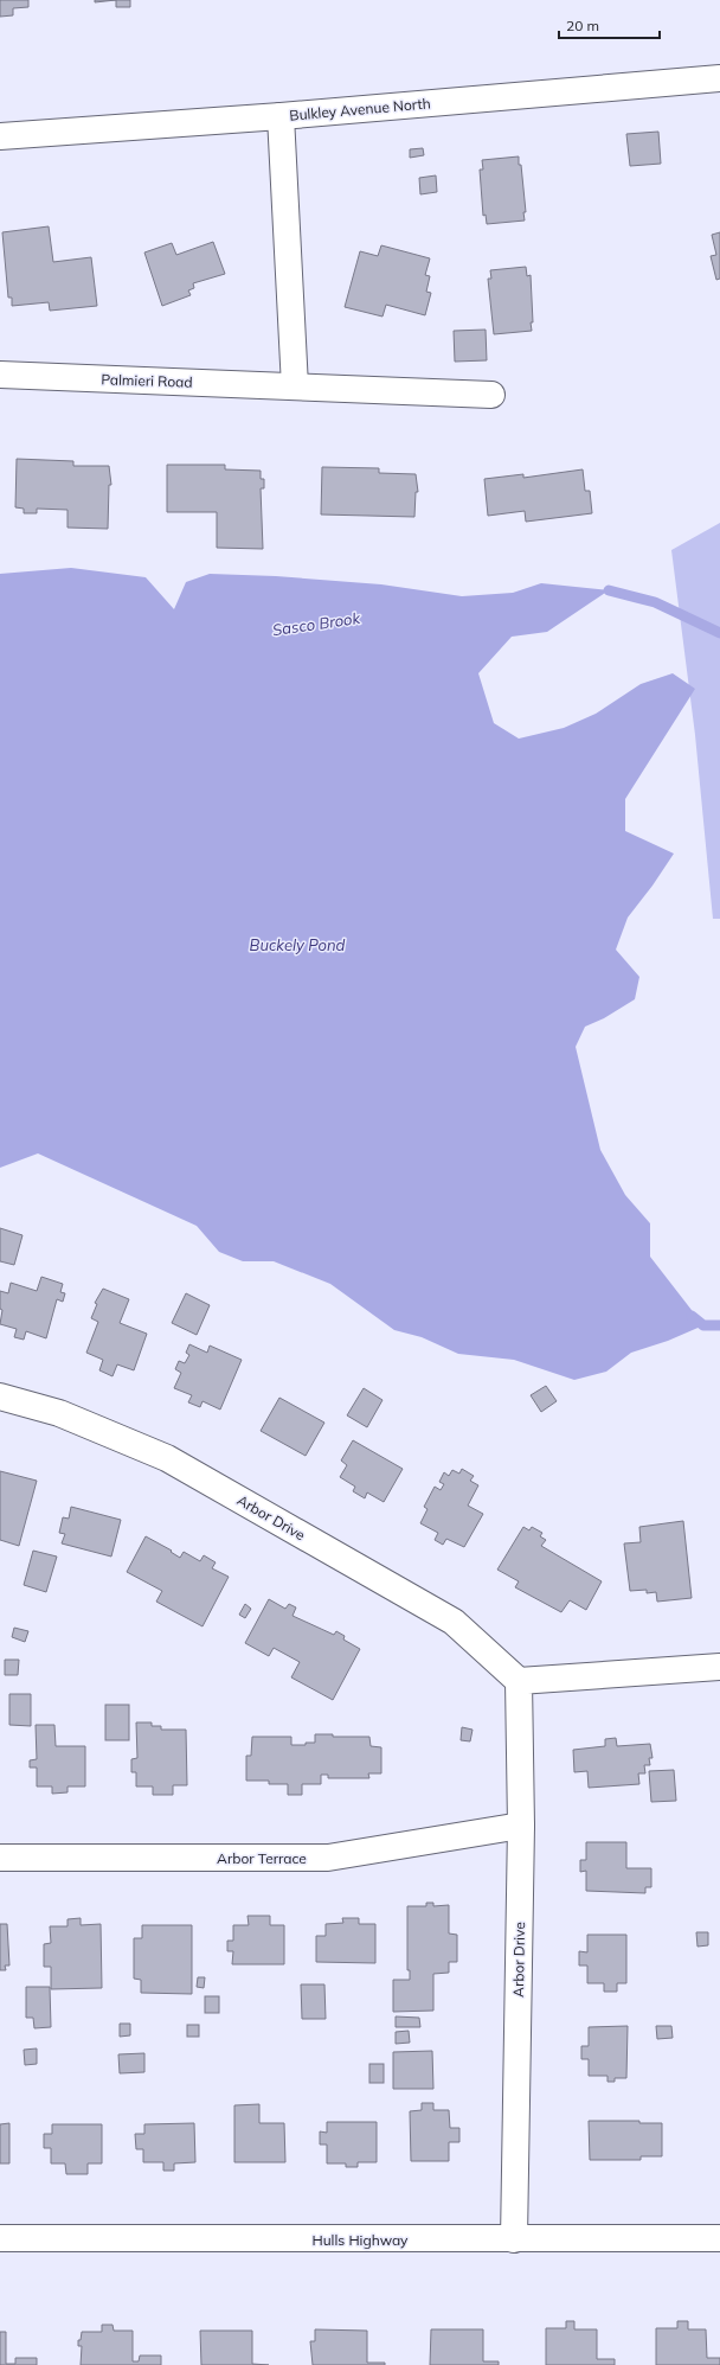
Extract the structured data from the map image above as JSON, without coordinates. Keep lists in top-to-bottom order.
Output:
{
  "streets": {
    "street": [
      "Bulkley Avenue North",
      "Palmieri Road",
      "Arbor Drive",
      "Arbor Terrace",
      "Hulls Highway"
    ]
  },
  "crossings": [
    ["Arbor Drive", "Arbor Terrace"],
    ["Arbor Drive", "Hulls Highway"]
  ],
  "water": ["Sasco Brook", "Buckely Pond"],
  "scale_bar": "20 m"
}
